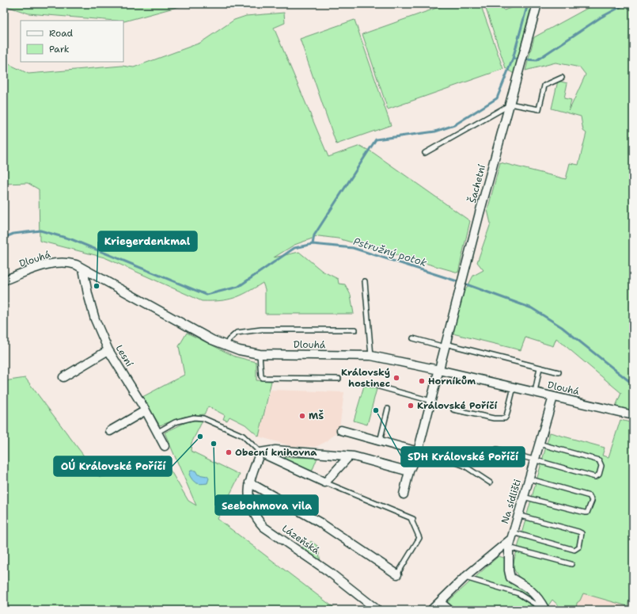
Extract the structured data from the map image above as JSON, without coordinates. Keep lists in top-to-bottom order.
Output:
{
  "streets": {
    "street": [
      "Šachetní",
      "Dlouhá",
      "Lesní",
      "Na sídlišti",
      "Lázeňská"
    ]
  },
  "crossings": [
    ["Šachetní", "Dlouhá"],
    ["Dlouhá", "Lesní"],
    ["Dlouhá", "Na sídlišti"]
  ],
  "water": ["Pstružný potok"],
  "places": [
    "Kriegerdenkmal",
    "Královský hostinec",
    "Horníkům",
    "Královské Poříčí",
    "SDH Královské Poříčí",
    "MŠ",
    "OÚ Královské Poříčí",
    "Seebohmova vila",
    "Obecní knihovna"
  ],
  "legend": ["Road", "Park"]
}
